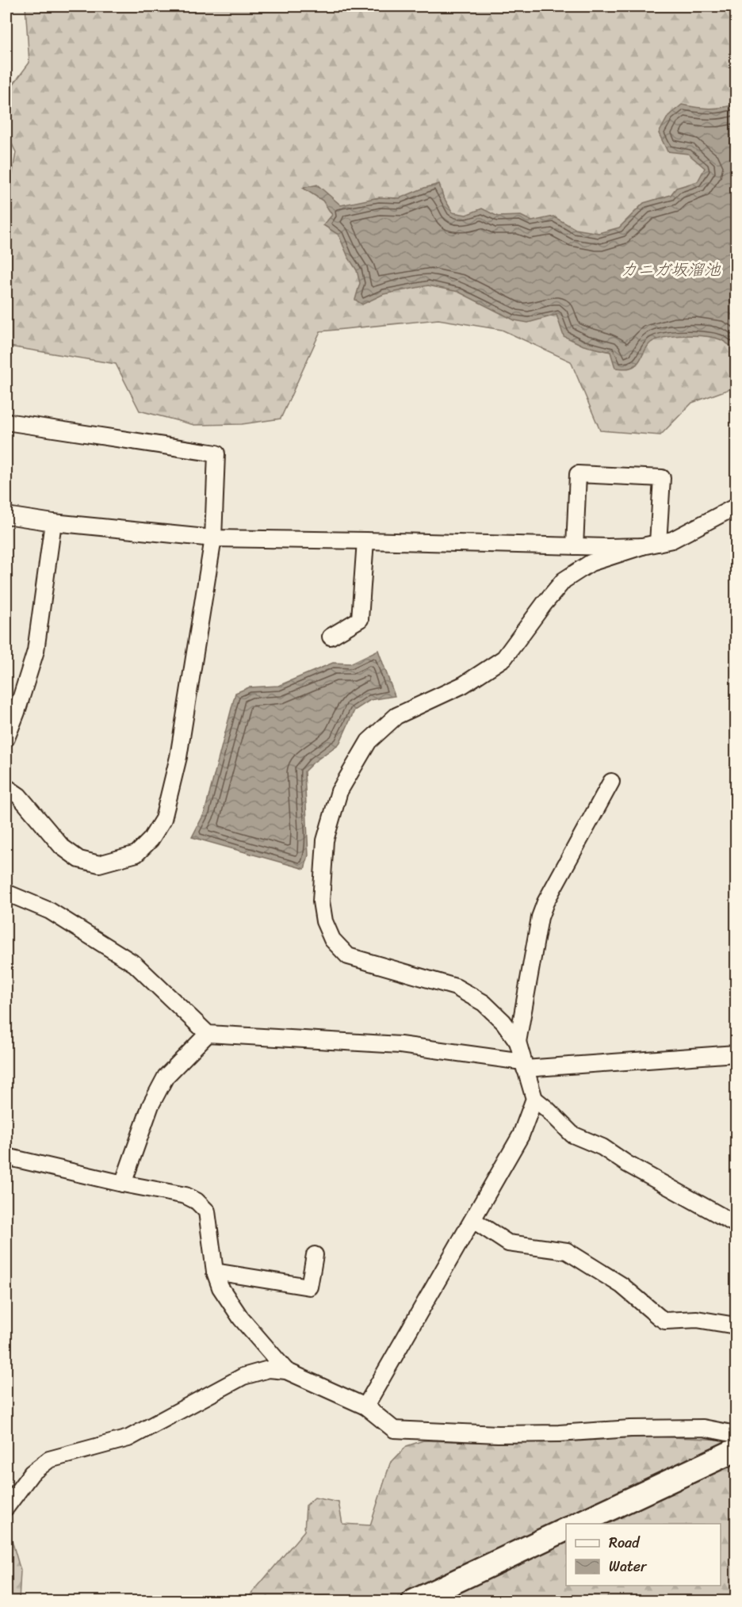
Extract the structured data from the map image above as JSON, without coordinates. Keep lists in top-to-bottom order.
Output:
{
  "water": ["カニガ坂溜池"],
  "legend": ["Road", "Water"]
}
